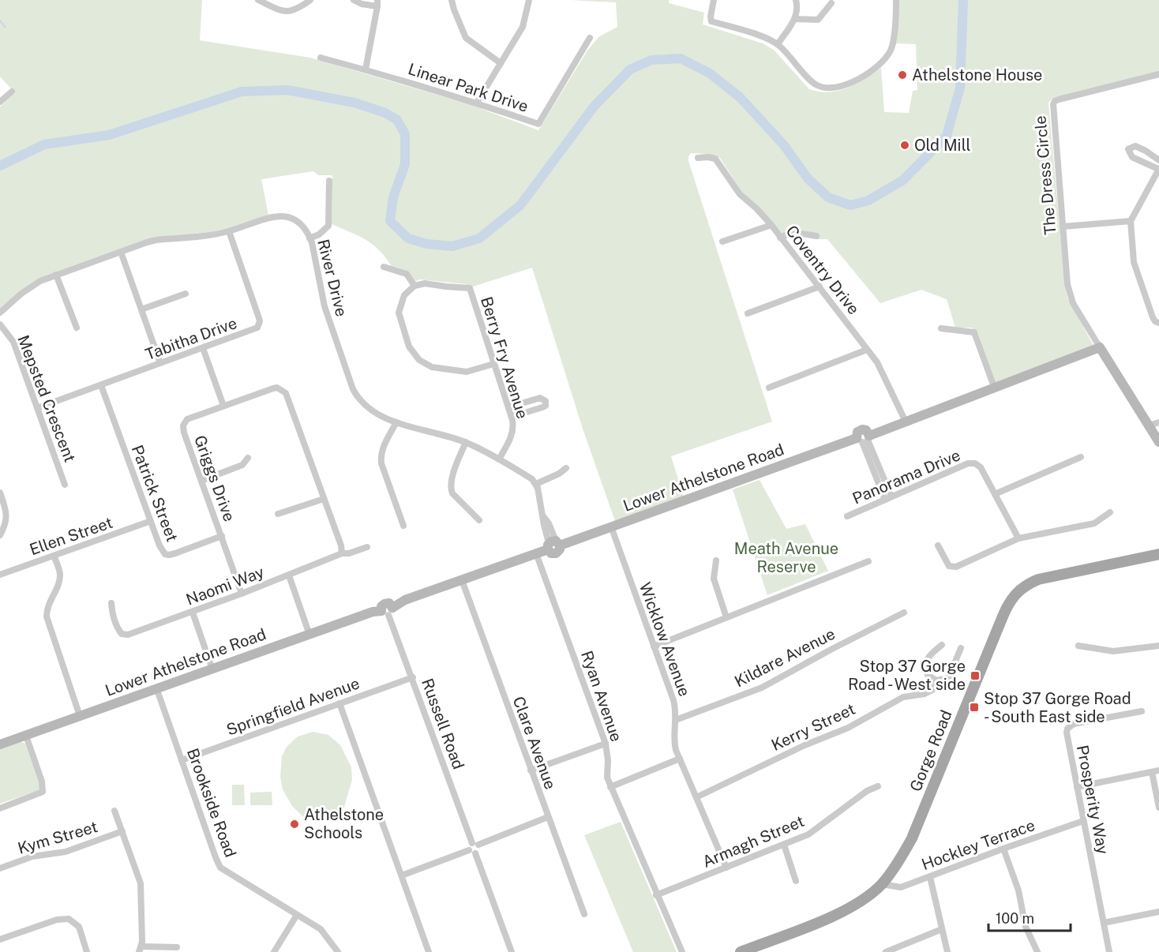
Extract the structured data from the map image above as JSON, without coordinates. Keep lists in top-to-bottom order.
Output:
{
  "streets": {
    "main road": ["Gorge Road"],
    "street": [
      "Linear Park Drive",
      "The Dress Circle",
      "Coventry Drive",
      "River Drive",
      "Tabitha Drive",
      "Berry Fry Avenue",
      "Mepsted Crescent",
      "Panorama Drive",
      "Lower Athelstone Road",
      "Griggs Drive",
      "Patrick Street",
      "Ellen Street",
      "Naomi Way",
      "Wicklow Avenue",
      "Kildare Avenue",
      "Ryan Avenue",
      "Springfield Avenue",
      "Russell Road",
      "Kerry Street",
      "Clare Avenue",
      "Prosperity Way",
      "Brookside Road",
      "Kym Street",
      "Armagh Street",
      "Hockley Terrace"
    ]
  },
  "crossings": [
    ["The Dress Circle", "Lower Athelstone Road"],
    ["Coventry Drive", "Lower Athelstone Road"],
    ["River Drive", "Tabitha Drive"],
    ["River Drive", "Berry Fry Avenue"],
    ["Tabitha Drive", "Mepsted Crescent"],
    ["Tabitha Drive", "Patrick Street"],
    ["Lower Athelstone Road", "Wicklow Avenue"],
    ["Lower Athelstone Road", "Ryan Avenue"],
    ["Lower Athelstone Road", "Russell Road"],
    ["Lower Athelstone Road", "Clare Avenue"],
    ["Lower Athelstone Road", "Brookside Road"],
    ["Griggs Drive", "Patrick Street"],
    ["Griggs Drive", "Naomi Way"],
    ["Patrick Street", "Ellen Street"],
    ["Wicklow Avenue", "Kildare Avenue"],
    ["Wicklow Avenue", "Kerry Street"],
    ["Wicklow Avenue", "Armagh Street"],
    ["Ryan Avenue", "Armagh Street"],
    ["Springfield Avenue", "Russell Road"],
    ["Springfield Avenue", "Brookside Road"],
    ["Gorge Road", "Hockley Terrace"],
    ["Prosperity Way", "Hockley Terrace"]
  ],
  "parks": ["Meath Avenue Reserve"],
  "places": {
    "other": ["Athelstone House", "Old Mill", "Athelstone Schools"],
    "transit": ["Stop 37 Gorge Road - West side", "Stop 37 Gorge Road - South East side"]
  },
  "scale_bar": "100 m"
}
